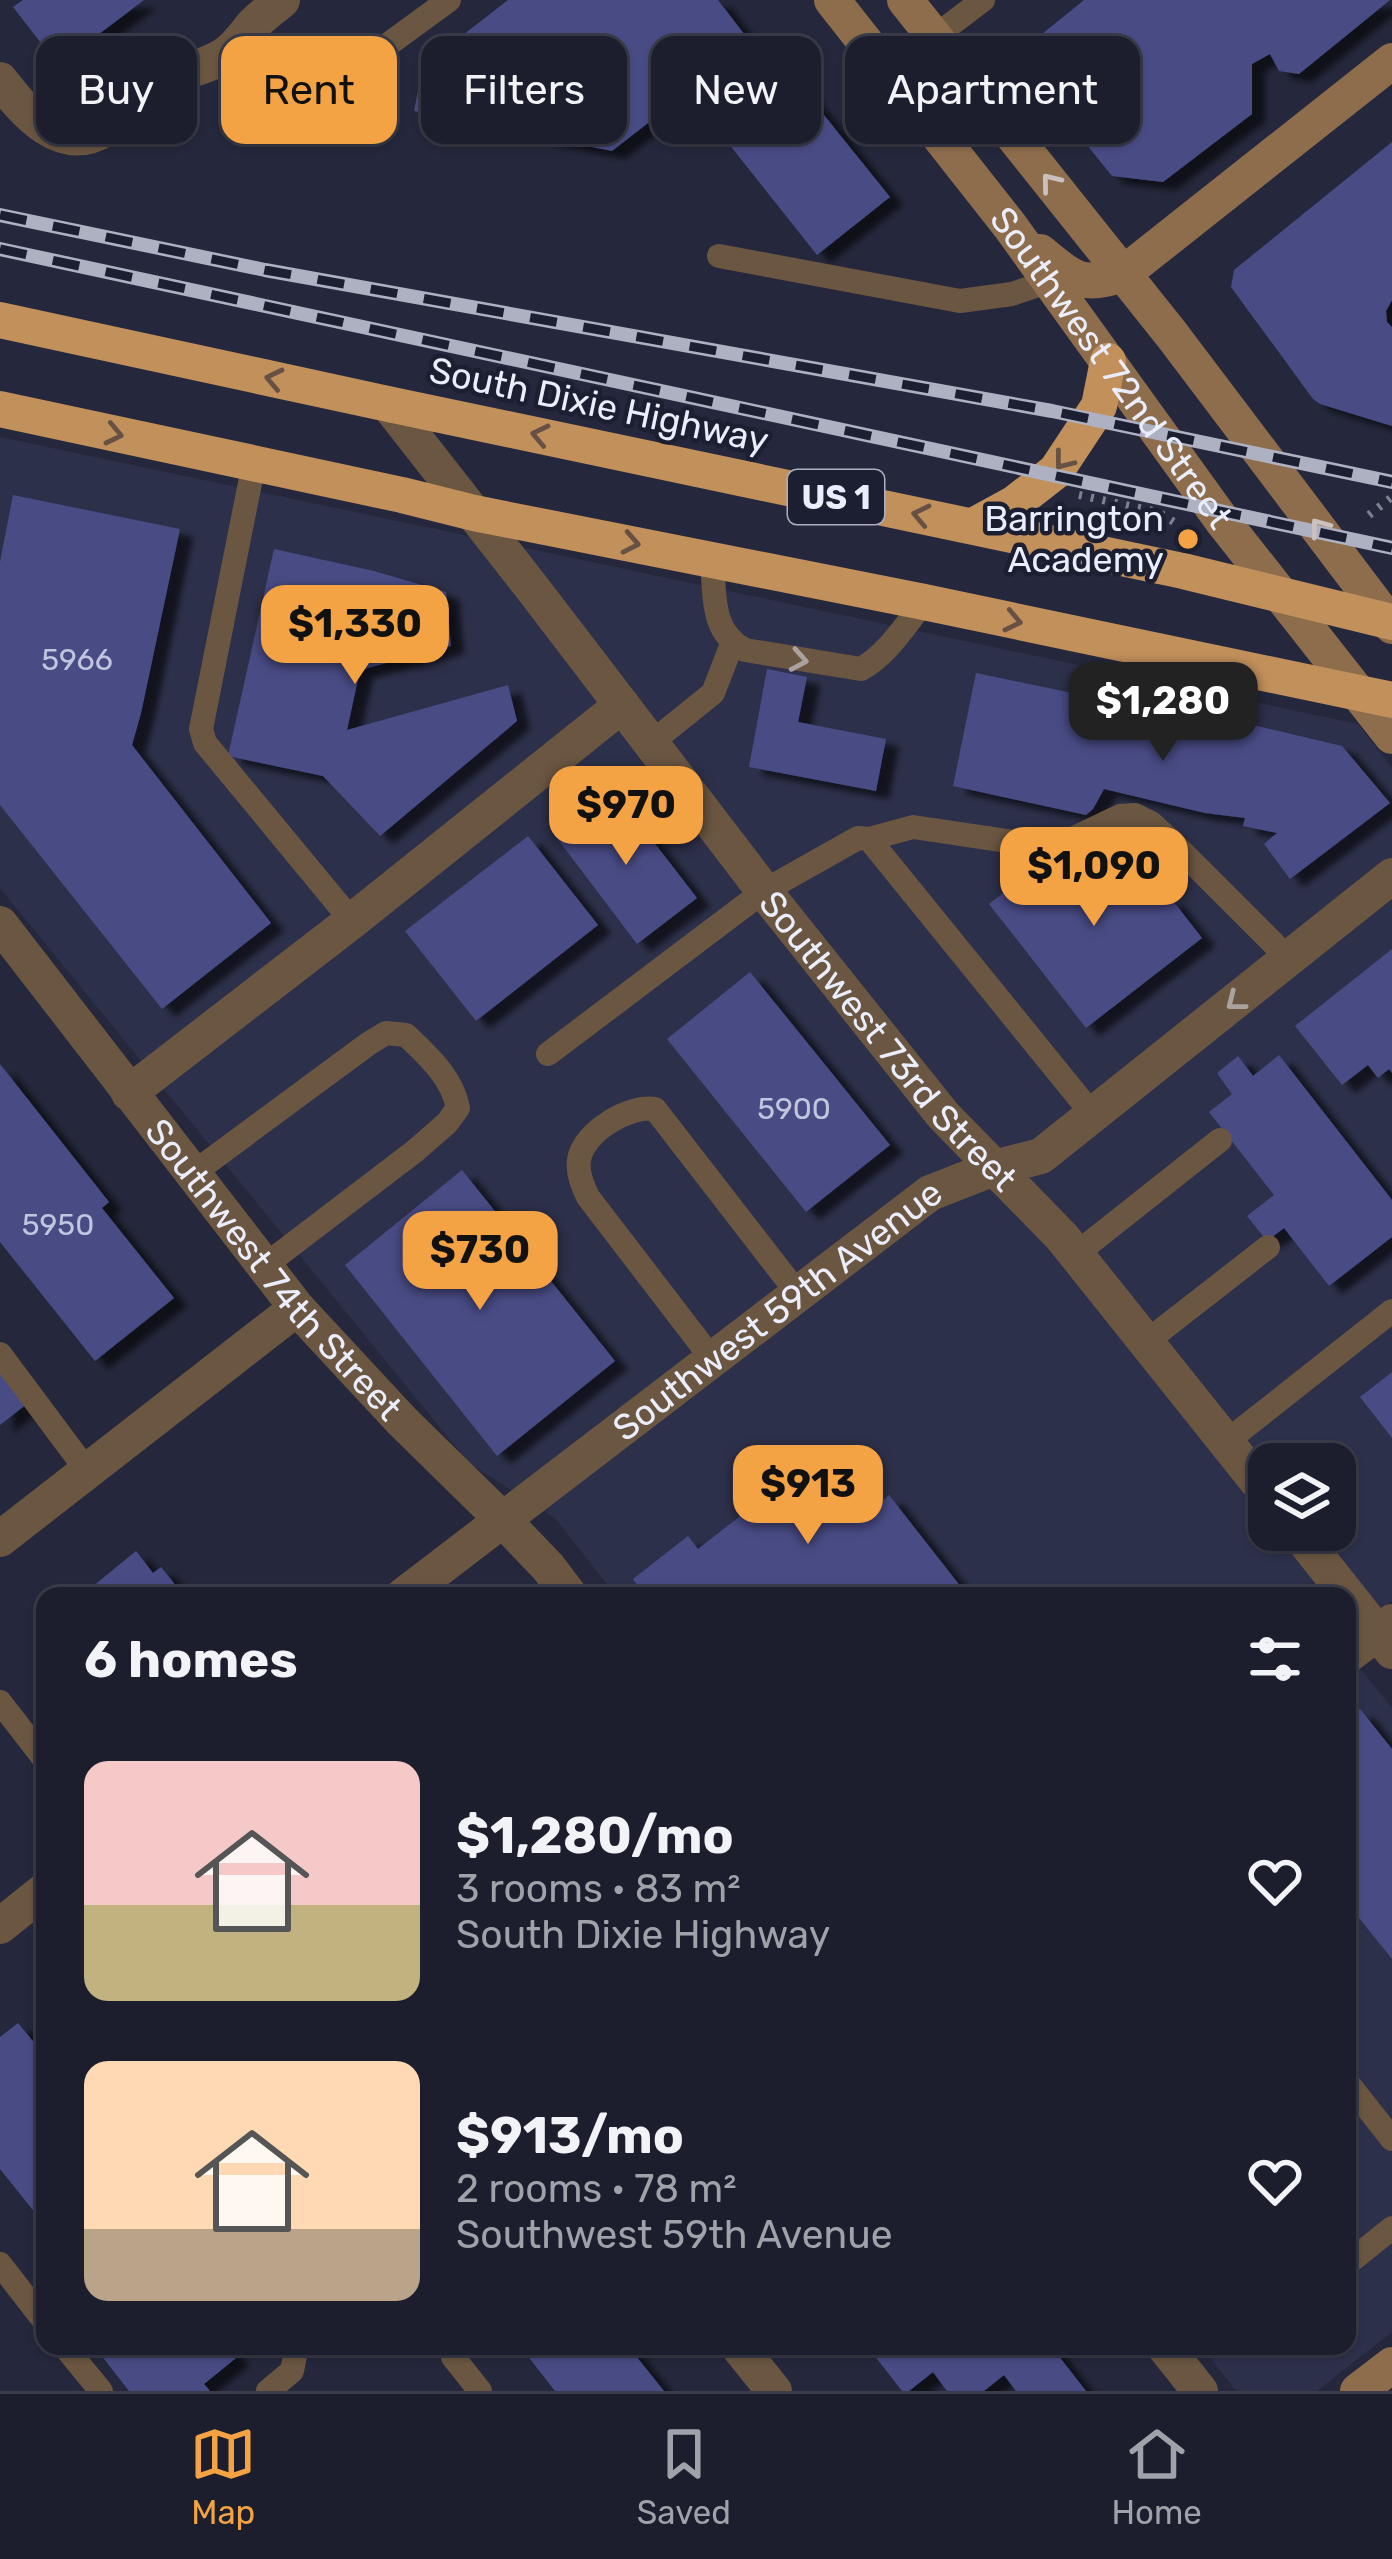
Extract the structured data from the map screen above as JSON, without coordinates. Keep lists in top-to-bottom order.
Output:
{
  "streets": {
    "highway": ["South Dixie Highway", "US 1"],
    "main road": ["Southwest 72nd Street"],
    "street": ["Southwest 73rd Street", "Southwest 74th Street", "Southwest 59th Avenue"]
  },
  "crossings": [
    ["Southwest 72nd Street", "South Dixie Highway"],
    ["Southwest 72nd Street", "US 1"],
    ["South Dixie Highway", "Southwest 73rd Street"],
    ["US 1", "Southwest 73rd Street"],
    ["Southwest 73rd Street", "Southwest 59th Avenue"],
    ["Southwest 74th Street", "Southwest 59th Avenue"]
  ],
  "places": ["Barrington Academy"],
  "house_numbers": ["5966", "5900", "5950"],
  "page": {
    "chip": [
      "Buy",
      "Rent",
      "Filters",
      "New",
      "Apartment"
    ],
    "price": [
      "$1,330",
      "$1,280",
      "$970",
      "$1,090",
      "$730",
      "$913"
    ],
    "heading": "6 homes",
    "list": [
      {
        "name": "$1,280/mo",
        "note": "3 rooms · 83 m² · South Dixie Highway"
      },
      {
        "name": "$913/mo",
        "note": "2 rooms · 78 m² · Southwest 59th Avenue"
      }
    ],
    "tabs": ["Map", "Saved", "Home"]
  }
}
